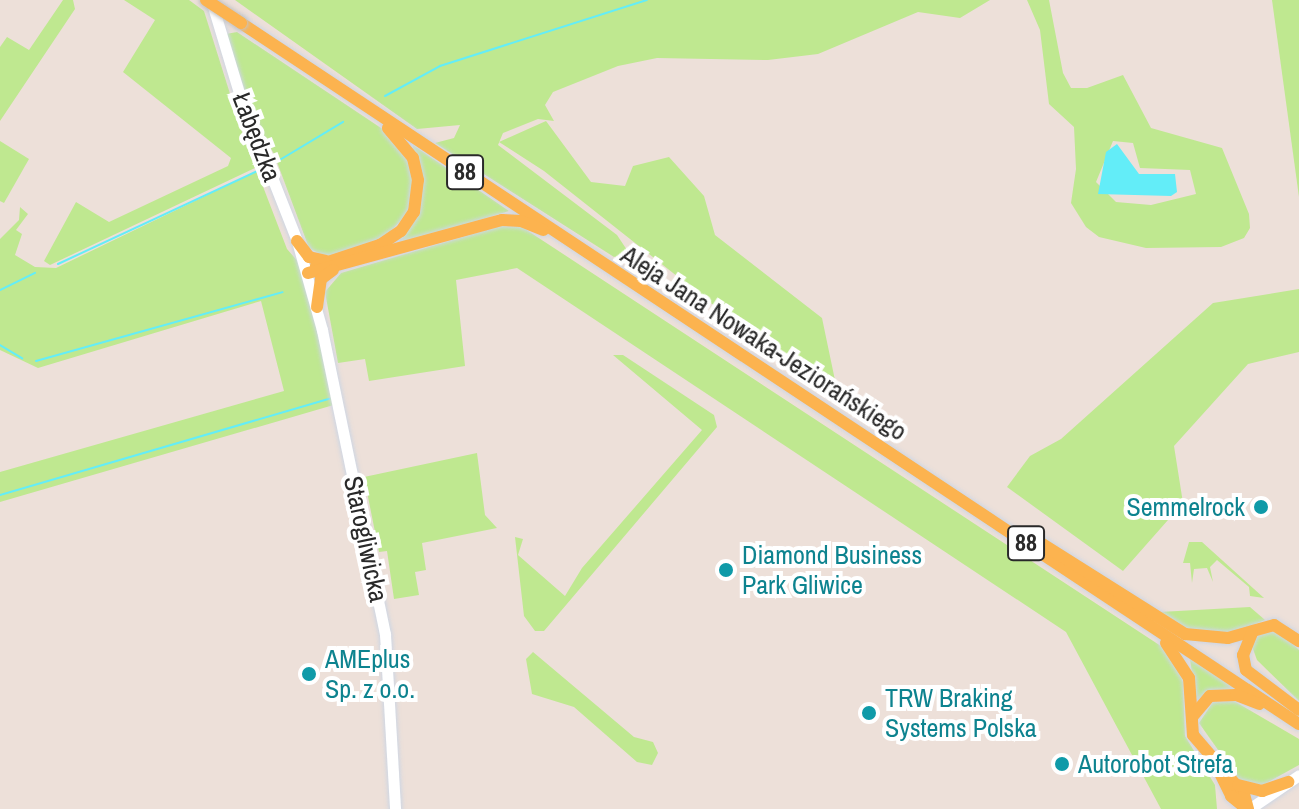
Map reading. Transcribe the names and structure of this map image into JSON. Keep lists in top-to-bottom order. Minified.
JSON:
{"streets":{"main road":["88","Aleja Jana Nowaka-Jeziorańskiego"],"street":["Łabędzka","Starogliwicka"]},"crossings":[["Łabędzka","Aleja Jana Nowaka-Jeziorańskiego"],["Łabędzka","Starogliwicka"]],"places":["Semmelrock","Diamond Business Park Gliwice","AMEplus Sp. z o.o.","TRW Braking Systems Polska","Autorobot Strefa"]}
